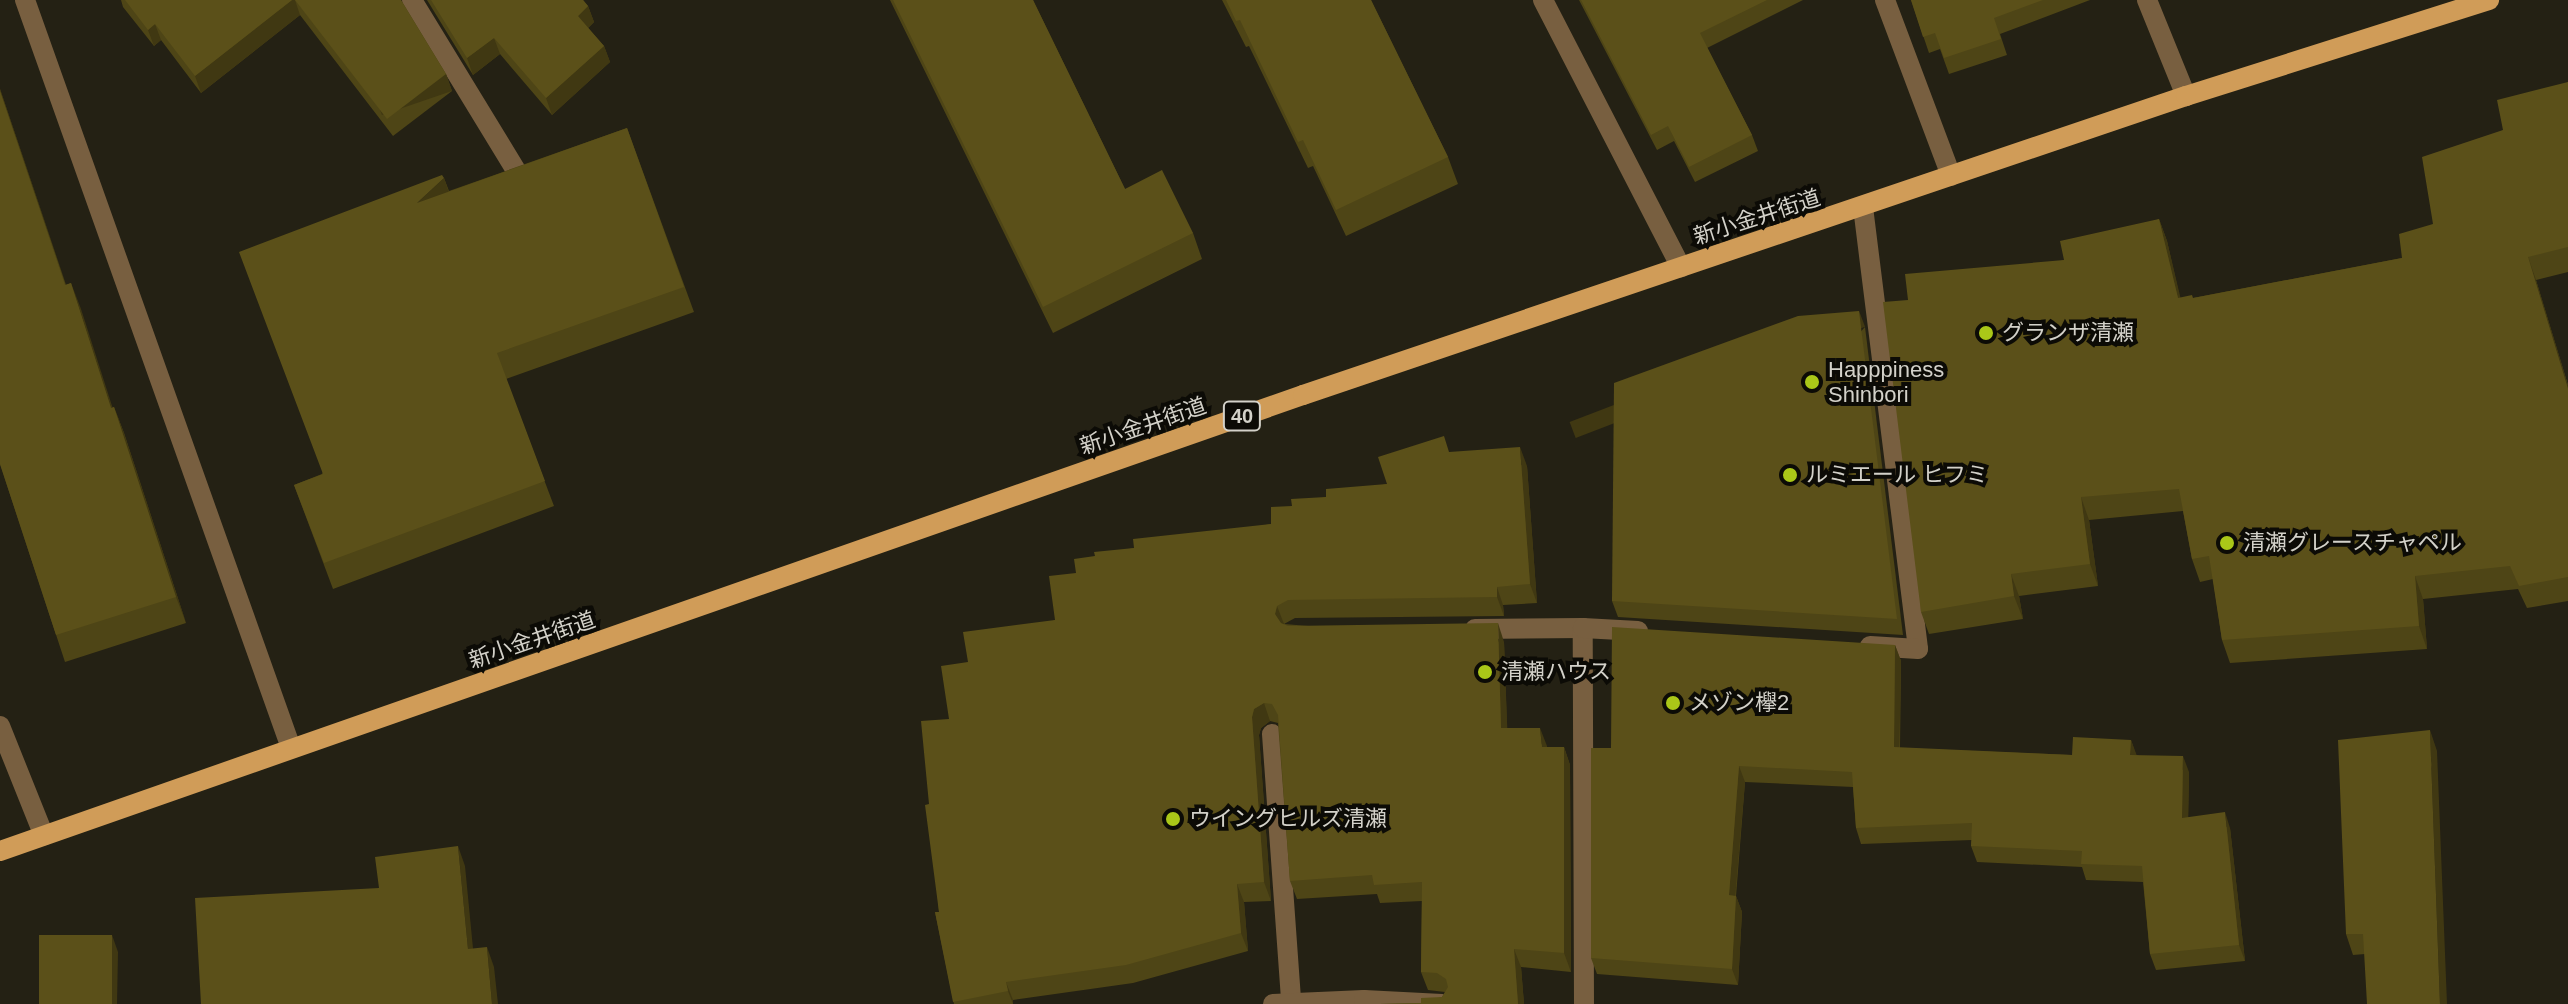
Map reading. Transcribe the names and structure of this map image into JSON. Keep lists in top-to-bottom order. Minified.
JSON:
{"streets":{"main road":["新小金井街道","40"]},"places":["グランザ清瀬","Happpiness Shinbori","ルミエール ヒフミ","清瀬グレースチャペル","清瀬ハウス","メゾン欅2","ウイングヒルズ清瀬"]}
